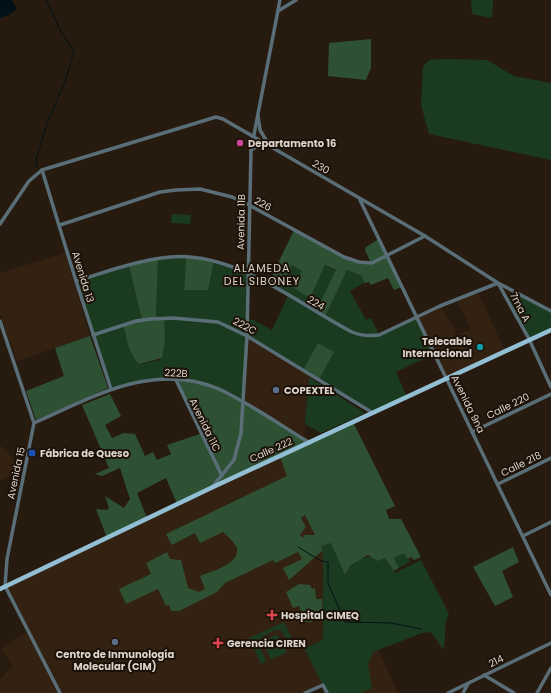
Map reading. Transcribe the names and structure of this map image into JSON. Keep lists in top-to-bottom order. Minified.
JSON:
{"streets":{"main road":["Calle 222"],"street":["230","226","Avenida 11B","Avenida 13","224","7ma A","222C","222B","Avenida 9na","Calle 220","Avenida 11C","Calle 218","Avenida 15","214"]},"crossings":[["230","226"],["230","Avenida 11B"],["230","Avenida 13"],["230","224"],["230","7ma A"],["230","Avenida 9na"],["226","Avenida 11B"],["226","Avenida 13"],["226","Avenida 9na"],["Avenida 11B","224"],["Avenida 11B","222C"],["Avenida 11B","222B"],["Avenida 11B","Avenida 11C"],["Avenida 11B","Calle 222"],["Avenida 13","224"],["Avenida 13","222C"],["Avenida 13","222B"],["224","7ma A"],["224","Avenida 9na"],["7ma A","Calle 222"],["222C","Calle 222"],["222B","Avenida 11C"],["222B","Calle 222"],["222B","Avenida 15"],["Avenida 9na","Calle 220"],["Avenida 9na","Calle 222"],["Avenida 9na","Calle 218"],["Calle 222","Avenida 15"]],"districts":["ALAMEDA DEL SIBONEY"],"places":{"other":["Departamento 16","Telecable Internacional","COPEXTEL","Centro de Inmunología Molecular (CIM)"],"transit":["Fábrica de Queso"],"health":["Hospital CIMEQ","Gerencia CIREN"]}}
